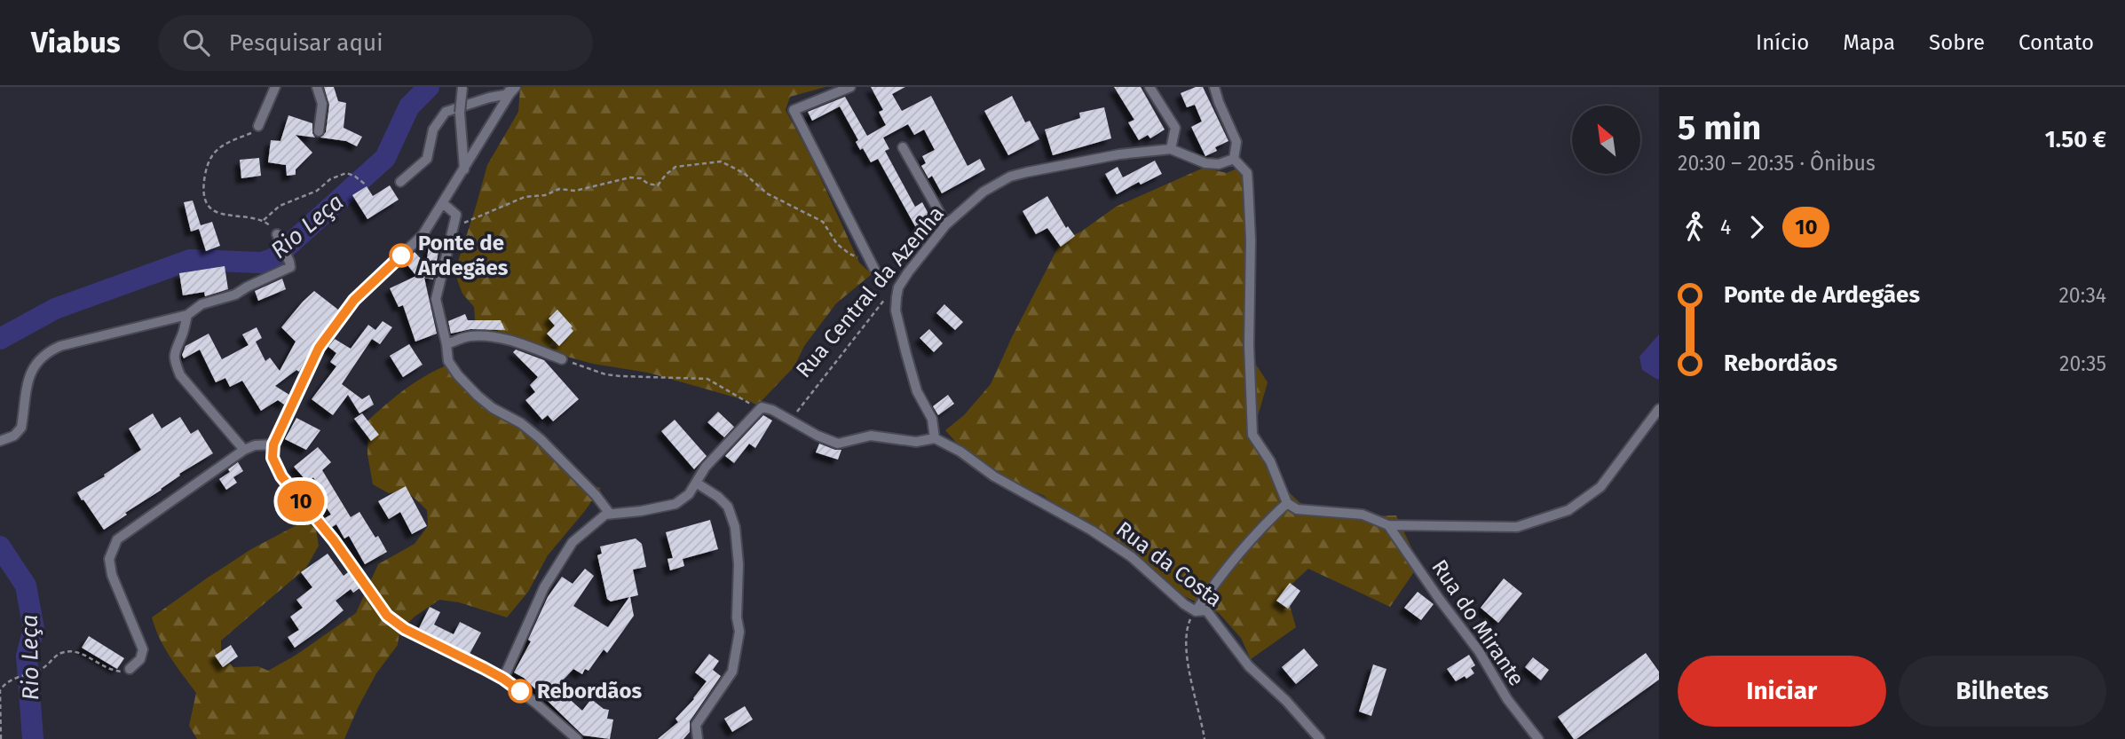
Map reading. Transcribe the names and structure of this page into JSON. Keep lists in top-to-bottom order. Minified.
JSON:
{"streets":{"street":["Rua Central da Azenha","Rua da Costa","Rua do Mirante"]},"water":["Rio Leça"],"places":["Ponte de Ardegães","Rebordãos"],"lines":["bus line 10"],"north":"top left","page":{"header":"Viabus","search":"Pesquisar aqui","nav":["Início","Mapa","Sobre","Contato"],"on_map":"10","heading":["5 min","20:30 – 20:35 · Ônibus","1.50 €"],"legs":["4","10"],"list":[{"name":"Ponte de Ardegães","value":"20:34"},{"name":"Rebordãos","value":"20:35"}],"buttons":["Iniciar","Bilhetes"]}}
